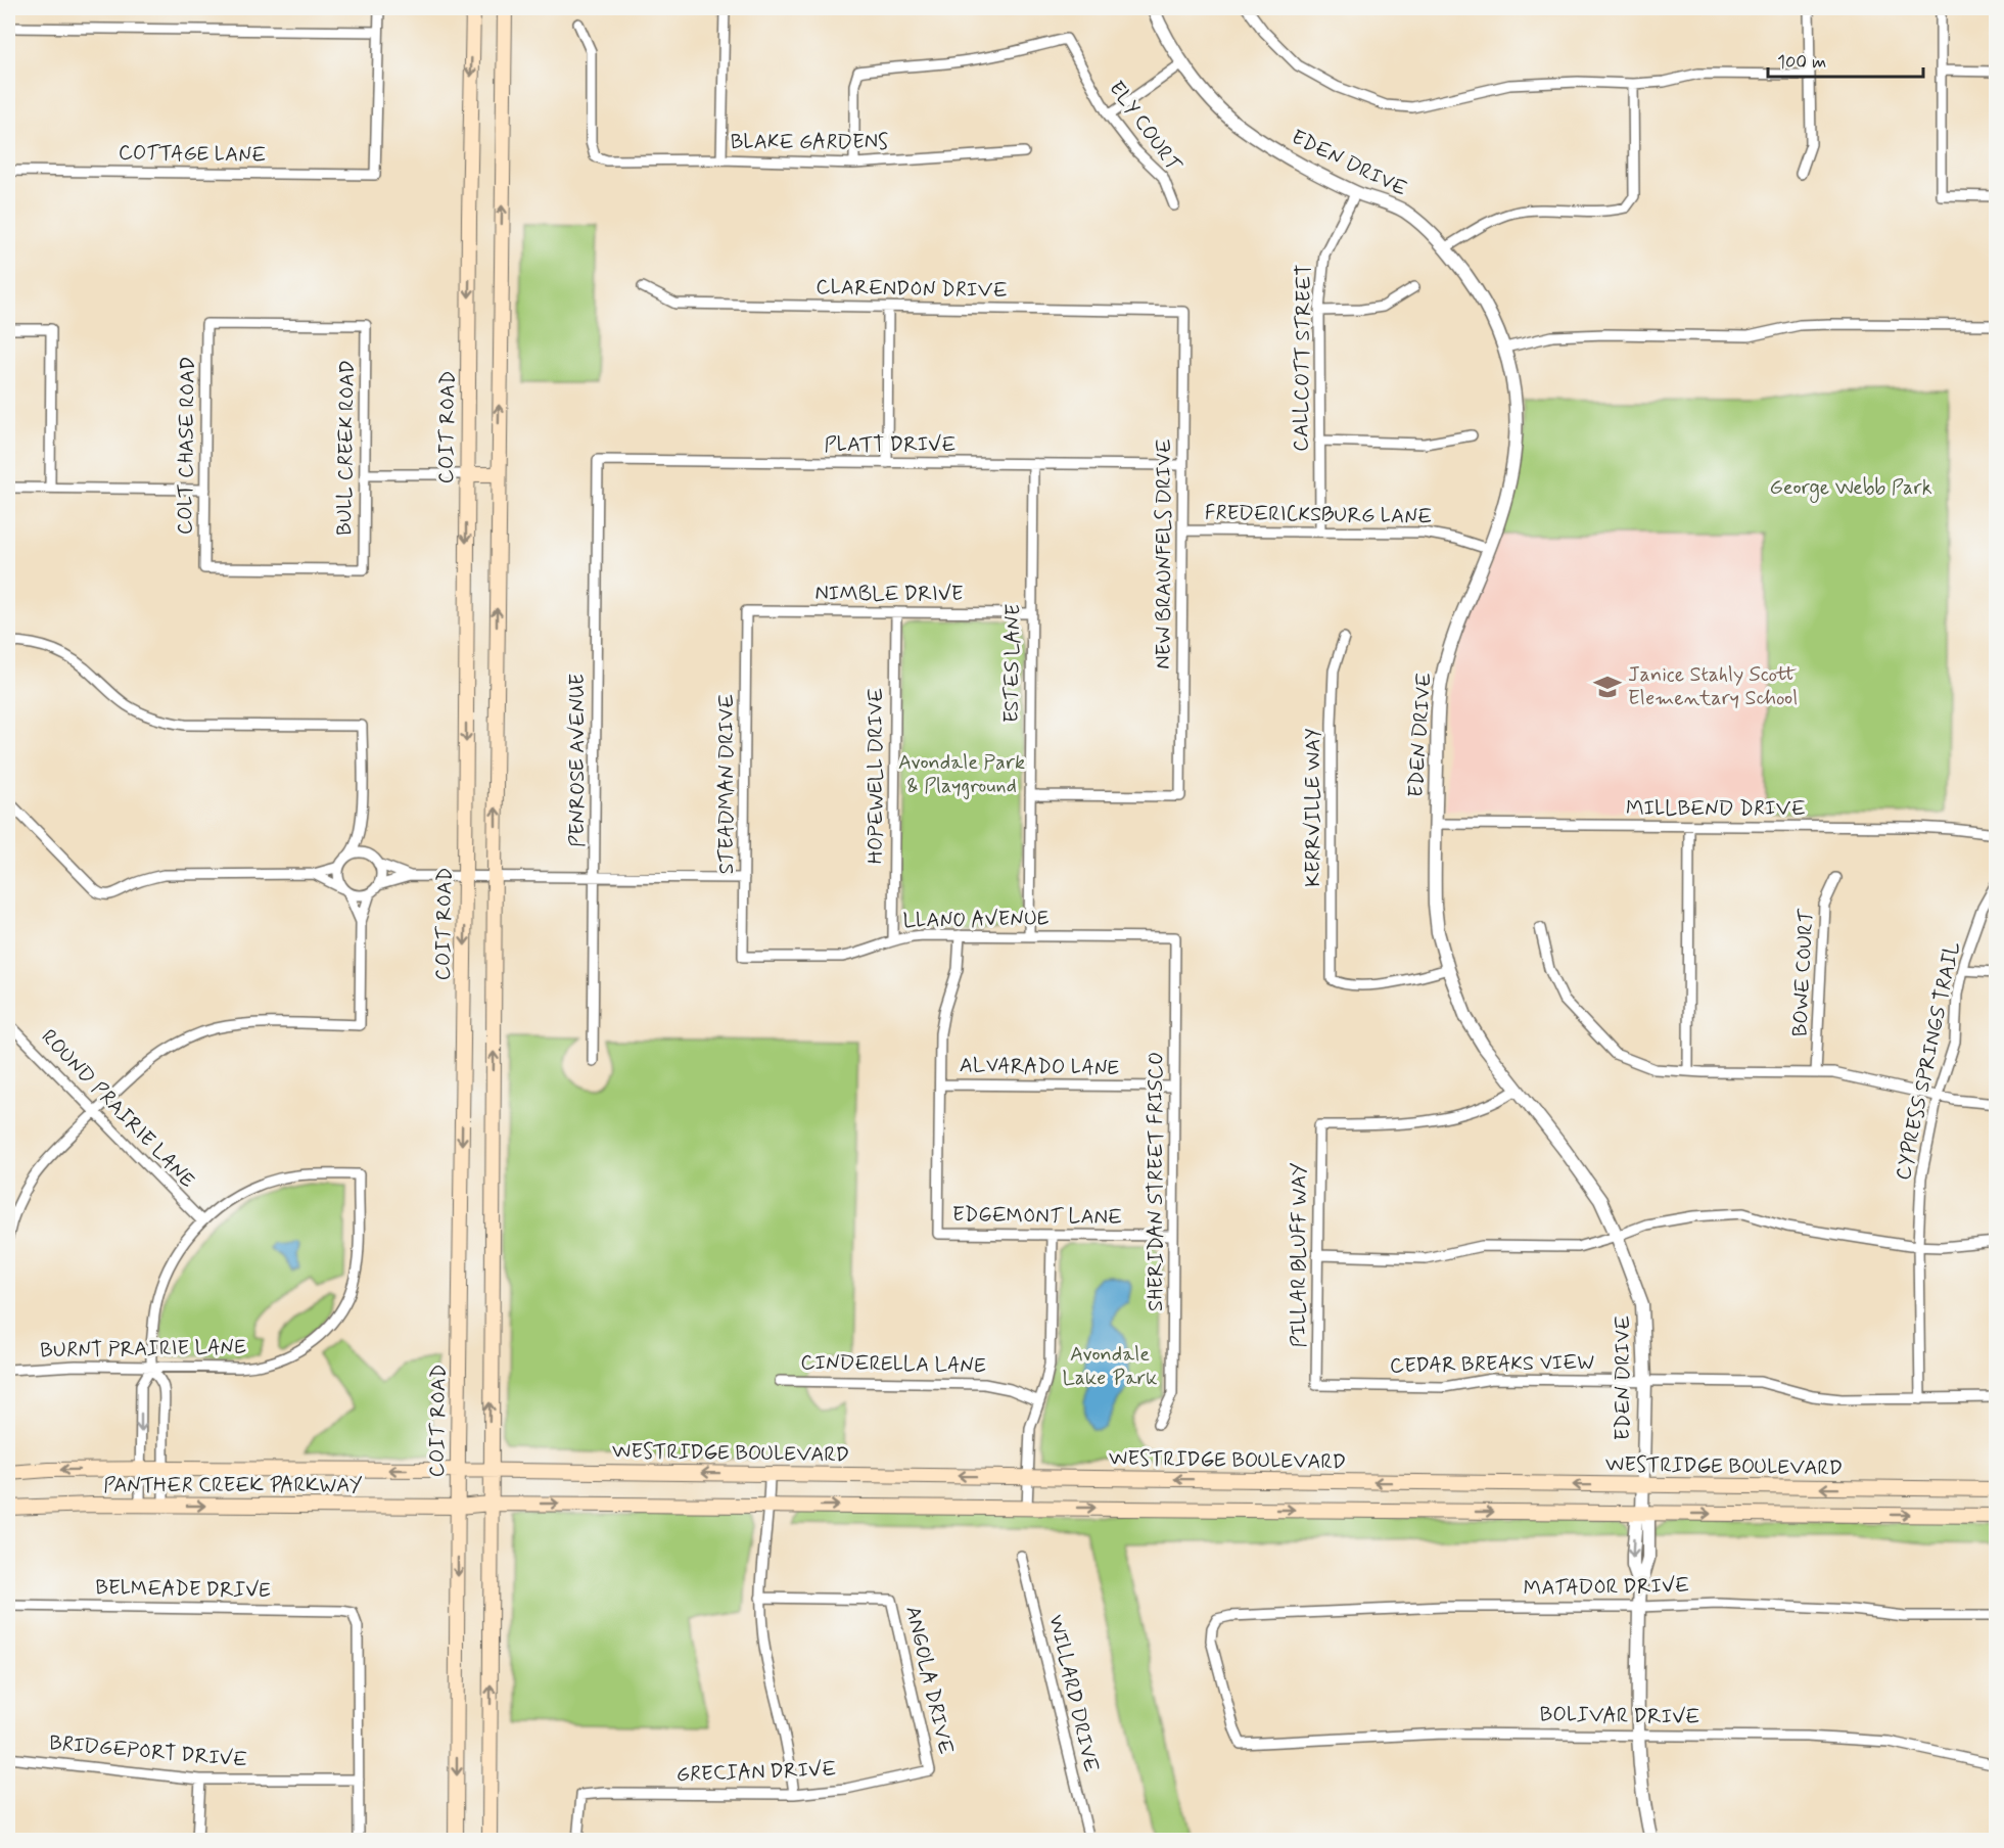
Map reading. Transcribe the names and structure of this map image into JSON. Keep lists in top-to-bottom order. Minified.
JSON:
{"streets":{"main road":["COIT ROAD","WESTRIDGE BOULEVARD","PANTHER CREEK PARKWAY"],"street":["ELY COURT","BLAKE GARDENS","COTTAGE LANE","EDEN DRIVE","CLARENDON DRIVE","CALLCOTT STREET","PLATT DRIVE","COLT CHASE ROAD","BULL CREEK ROAD","FREDERICKSBURG LANE","NEW BRAUNFELS DRIVE","NIMBLE DRIVE","ESTES LANE","PENROSE AVENUE","HOPEWELL DRIVE","STEADMAN DRIVE","KERRVILLE WAY","MILLBEND DRIVE","LLANO AVENUE","BOWE COURT","CYPRESS SPRINGS TRAIL","ALVARADO LANE","ROUND PRAIRIE LANE","SHERIDAN STREET FRISCO","EDGEMONT LANE","PILLAR BLUFF WAY","BURNT PRAIRIE LANE","CINDERELLA LANE","CEDAR BREAKS VIEW","MATADOR DRIVE","BELMEADE DRIVE","ANGOLA DRIVE","WILLARD DRIVE","BOLIVAR DRIVE","BRIDGEPORT DRIVE","GRECIAN DRIVE"]},"crossings":[["ELY COURT","BLAKE GARDENS"],["EDEN DRIVE","CALLCOTT STREET"],["EDEN DRIVE","FREDERICKSBURG LANE"],["EDEN DRIVE","KERRVILLE WAY"],["EDEN DRIVE","MILLBEND DRIVE"],["EDEN DRIVE","PILLAR BLUFF WAY"],["EDEN DRIVE","CEDAR BREAKS VIEW"],["EDEN DRIVE","WESTRIDGE BOULEVARD"],["EDEN DRIVE","MATADOR DRIVE"],["EDEN DRIVE","BOLIVAR DRIVE"],["CLARENDON DRIVE","NEW BRAUNFELS DRIVE"],["CALLCOTT STREET","FREDERICKSBURG LANE"],["COIT ROAD","WESTRIDGE BOULEVARD"],["COIT ROAD","PANTHER CREEK PARKWAY"],["PLATT DRIVE","NEW BRAUNFELS DRIVE"],["PLATT DRIVE","ESTES LANE"],["PLATT DRIVE","PENROSE AVENUE"],["COLT CHASE ROAD","BULL CREEK ROAD"],["FREDERICKSBURG LANE","NEW BRAUNFELS DRIVE"],["NEW BRAUNFELS DRIVE","ESTES LANE"],["NIMBLE DRIVE","ESTES LANE"],["NIMBLE DRIVE","HOPEWELL DRIVE"],["NIMBLE DRIVE","STEADMAN DRIVE"],["ESTES LANE","LLANO AVENUE"],["HOPEWELL DRIVE","LLANO AVENUE"],["STEADMAN DRIVE","LLANO AVENUE"],["LLANO AVENUE","SHERIDAN STREET FRISCO"],["CYPRESS SPRINGS TRAIL","CEDAR BREAKS VIEW"],["ALVARADO LANE","SHERIDAN STREET FRISCO"],["ALVARADO LANE","EDGEMONT LANE"],["ROUND PRAIRIE LANE","BURNT PRAIRIE LANE"],["SHERIDAN STREET FRISCO","EDGEMONT LANE"],["PILLAR BLUFF WAY","CEDAR BREAKS VIEW"],["WESTRIDGE BOULEVARD","PANTHER CREEK PARKWAY"],["MATADOR DRIVE","BOLIVAR DRIVE"],["BELMEADE DRIVE","BRIDGEPORT DRIVE"],["ANGOLA DRIVE","GRECIAN DRIVE"]],"parks":["George Webb Park","Avondale Park & Playground","Avondale Lake Park"],"places":{"school or university":["Janice Stahly Scott Elementary School"]},"scale_bar":"100 m"}
